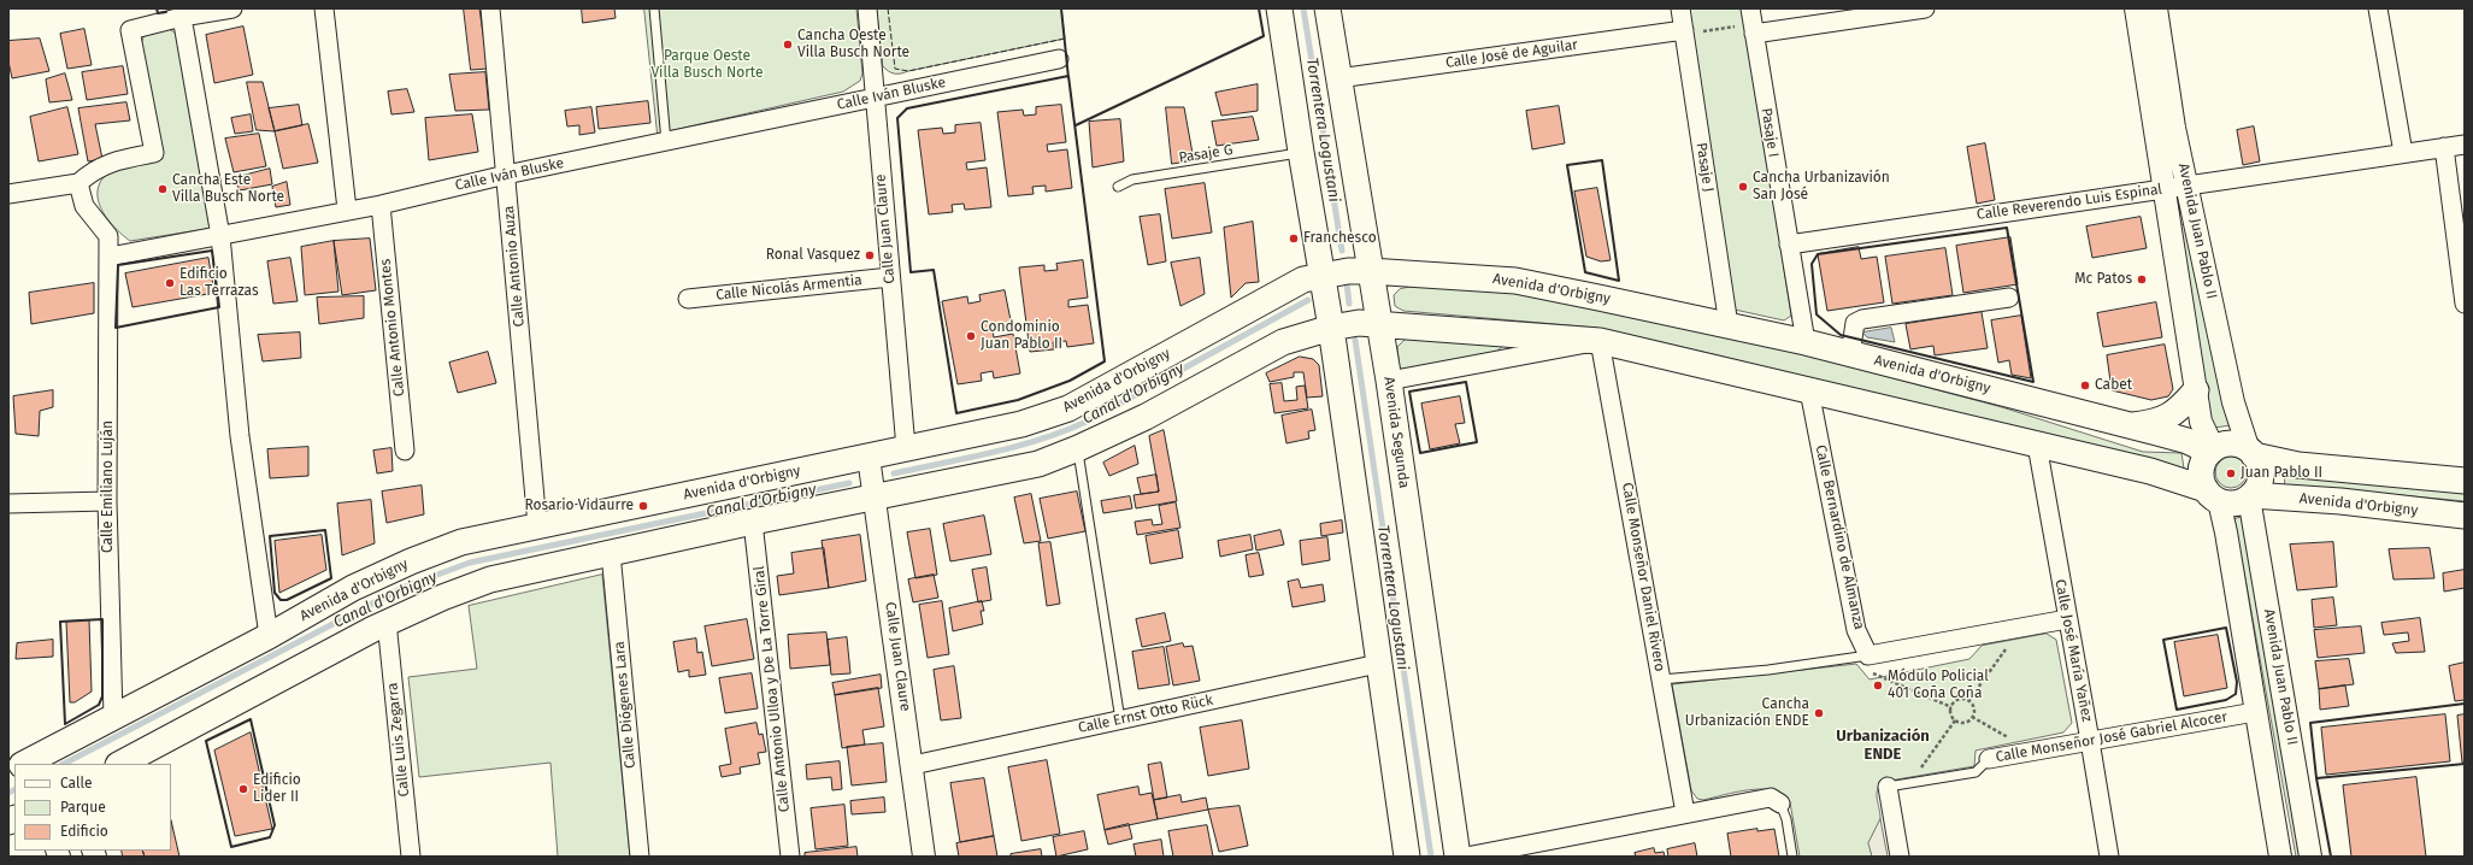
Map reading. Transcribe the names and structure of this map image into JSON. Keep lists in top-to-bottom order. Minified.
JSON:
{"streets":{"main road":["Avenida d'Orbigny","Avenida Segunda"],"street":["Calle José de Aguilar","Calle Iván Bluske","Pasaje I","Pasaje J","Calle Reverendo Luis Espinal","Calle Juan Claure","Avenida Juan Pablo II","Calle Antonio Auza","Calle Nicolás Armentia","Calle Antonio Montes","Calle Emiliano Luján","Calle Bernardino de Almanza","Calle Monseñor Daniel Rivero","Calle José María Yañez","Calle Antonio Ulloa y De La Torre Giral","Calle Diógenes Lara","Calle Ernst Otto Rück","Calle Monseñor José Gabriel Alcocer","Calle Luis Zegarra"],"lane":["Pasaje G"]},"crossings":[["Calle José de Aguilar","Pasaje J"],["Calle José de Aguilar","Avenida Segunda"],["Calle Iván Bluske","Calle Juan Claure"],["Calle Iván Bluske","Calle Antonio Auza"],["Calle Iván Bluske","Calle Antonio Montes"],["Calle Iván Bluske","Calle Emiliano Luján"],["Pasaje I","Calle Reverendo Luis Espinal"],["Pasaje I","Avenida d'Orbigny"],["Pasaje J","Avenida d'Orbigny"],["Calle Reverendo Luis Espinal","Avenida Juan Pablo II"],["Calle Juan Claure","Calle Nicolás Armentia"],["Calle Juan Claure","Avenida d'Orbigny"],["Calle Juan Claure","Calle Ernst Otto Rück"],["Avenida Juan Pablo II","Avenida d'Orbigny"],["Avenida Juan Pablo II","Calle Monseñor José Gabriel Alcocer"],["Calle Antonio Auza","Avenida d'Orbigny"],["Avenida d'Orbigny","Avenida Segunda"],["Avenida d'Orbigny","Calle Emiliano Luján"],["Calle José María Yañez","Calle Monseñor José Gabriel Alcocer"]],"districts":["Urbanización ENDE"],"water":["Torrentera Logustani","Canal d'Orbigny"],"parks":["Parque Oeste Villa Busch Norte"],"places":["Cancha Oeste Villa Busch Norte","Cancha Urbanizavión San José","Cancha Este Villa Busch Norte","Franchesco","Ronal Vasquez","Mc Patos","Edificio Las Terrazas","Condominio Juan Pablo II","Cabet","Juan Pablo II","Rosario Vidaurre","Módulo Policial 401 Coña Coña","Cancha Urbanización ENDE","Edificio Lider II"],"legend":["Calle","Parque","Edificio"]}
